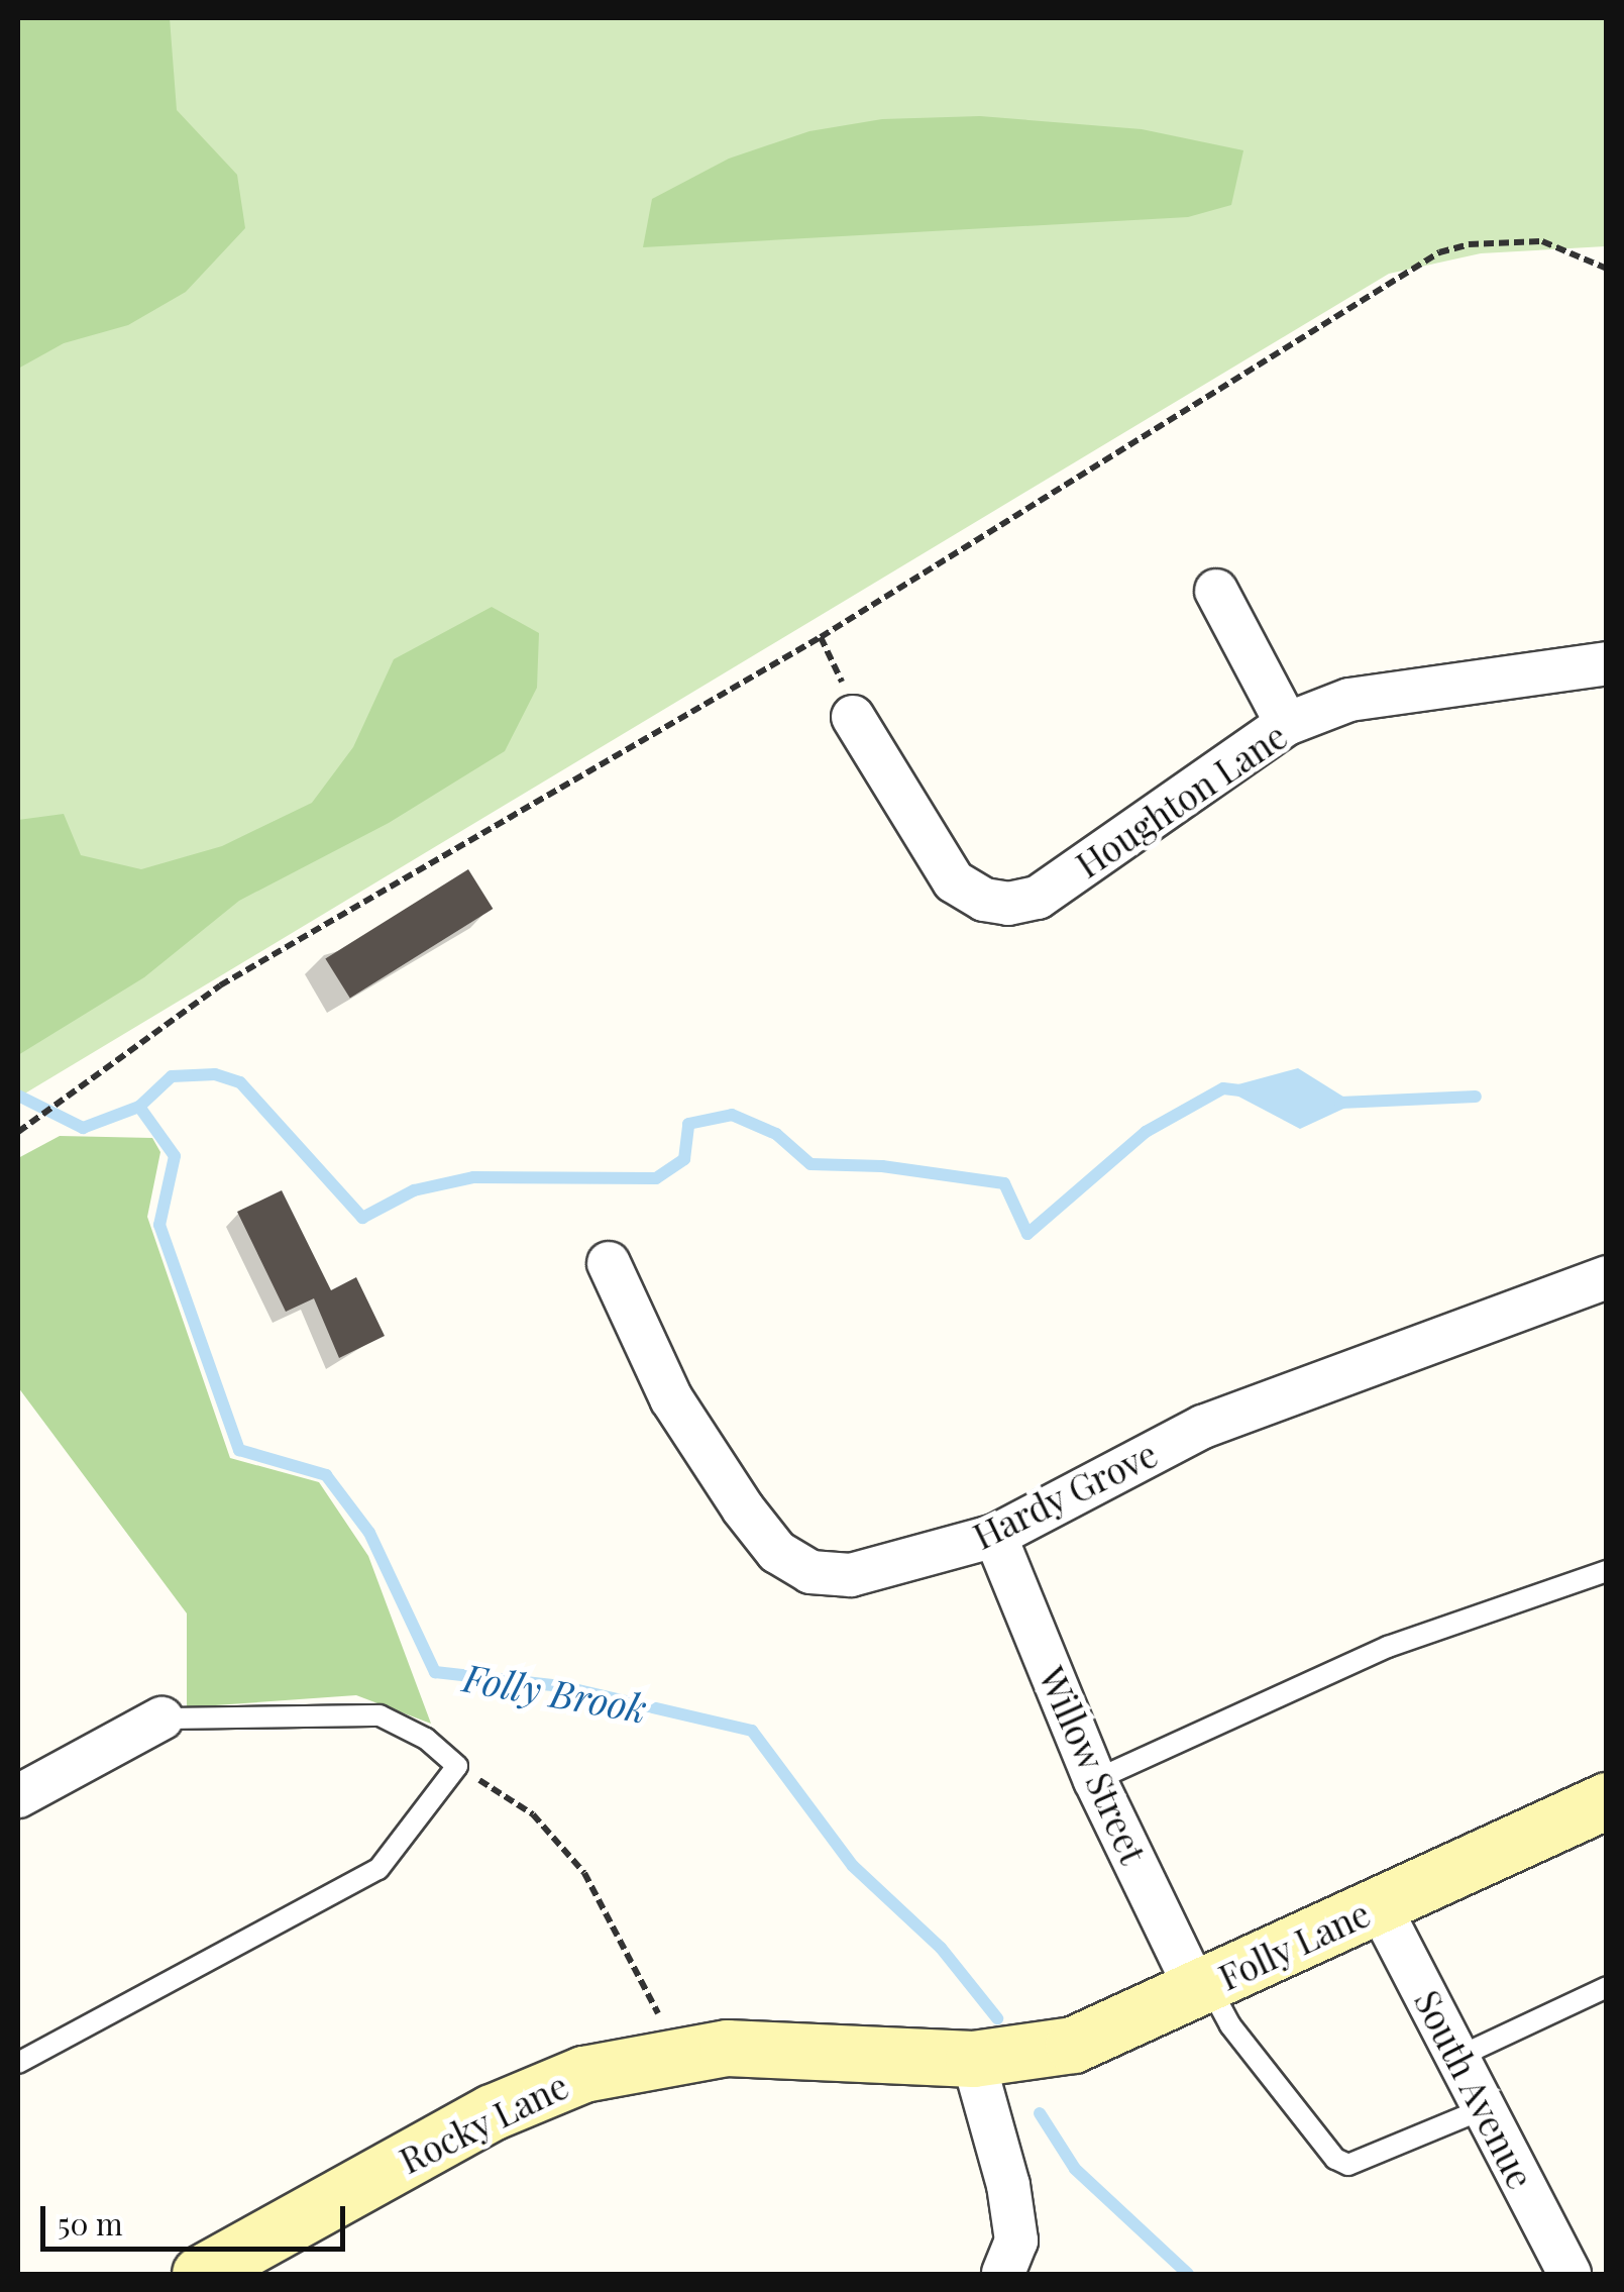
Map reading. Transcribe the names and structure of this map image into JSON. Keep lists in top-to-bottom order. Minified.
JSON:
{"streets":{"main road":["Folly Lane","Rocky Lane"],"street":["Houghton Lane","Hardy Grove","Willow Street","South Avenue"]},"crossings":[["Hardy Grove","Willow Street"],["Willow Street","Folly Lane"],["Folly Lane","South Avenue"],["Folly Lane","Rocky Lane"]],"water":["Folly Brook"],"scale_bar":"50 m"}
